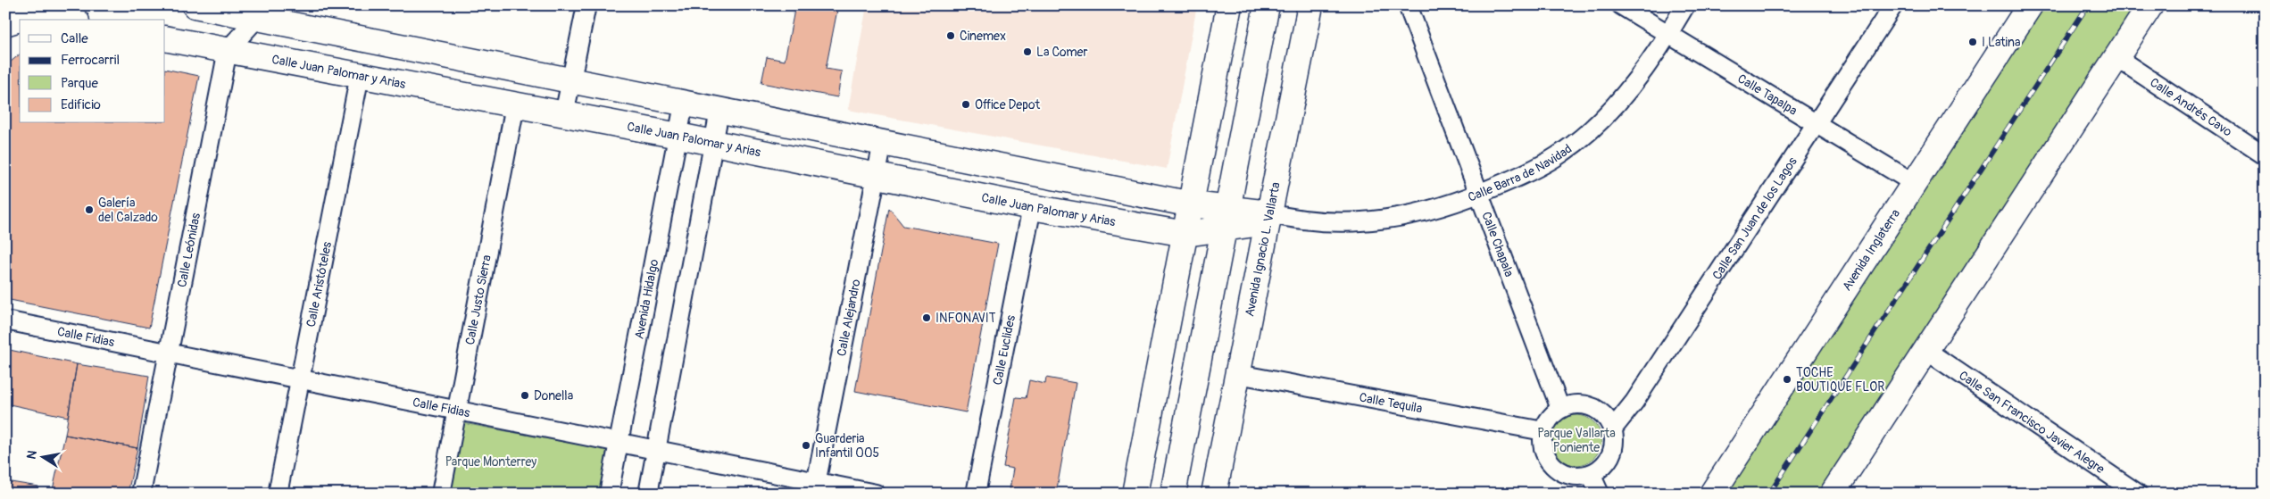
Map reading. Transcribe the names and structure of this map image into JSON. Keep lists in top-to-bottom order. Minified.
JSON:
{"streets":{"street":["Calle Juan Palomar y Arias","Calle Tapalpa","Calle Andrés Cavo","Calle Barra de Navidad","Calle San Juan de los Lagos","Calle Chapala","Avenida Ignacio L. Vallarta","Avenida Inglaterra","Calle Leónidas","Calle Aristóteles","Calle Justo Sierra","Avenida Hidalgo","Calle Alejandro","Calle Fidias","Calle Euclides","Calle Tequila","Calle San Francisco Javier Alegre"]},"crossings":[["Calle Juan Palomar y Arias","Calle Leónidas"],["Calle Juan Palomar y Arias","Calle Aristóteles"],["Calle Juan Palomar y Arias","Calle Justo Sierra"],["Calle Juan Palomar y Arias","Avenida Hidalgo"],["Calle Juan Palomar y Arias","Calle Alejandro"],["Calle Juan Palomar y Arias","Calle Euclides"],["Calle Tapalpa","Calle Barra de Navidad"],["Calle Tapalpa","Calle San Juan de los Lagos"],["Calle Tapalpa","Avenida Inglaterra"],["Calle Barra de Navidad","Calle Chapala"],["Calle Barra de Navidad","Avenida Ignacio L. Vallarta"],["Calle San Juan de los Lagos","Calle Chapala"],["Calle San Juan de los Lagos","Calle Tequila"],["Calle Chapala","Calle Tequila"],["Avenida Ignacio L. Vallarta","Calle Tequila"],["Calle Leónidas","Calle Fidias"],["Calle Aristóteles","Calle Fidias"],["Calle Justo Sierra","Calle Fidias"],["Avenida Hidalgo","Calle Fidias"],["Calle Alejandro","Calle Fidias"]],"parks":["Parque Vallarta Poniente","Parque Monterrey"],"places":["Cinemex","I Latina","La Comer","Office Depot","Galería del Calzado","INFONAVIT","TOCHE BOUTIQUE FLOR","Donella","Guarderia Infantil 005"],"legend":["Calle","Ferrocarril","Parque","Edificio"],"north":"left"}
